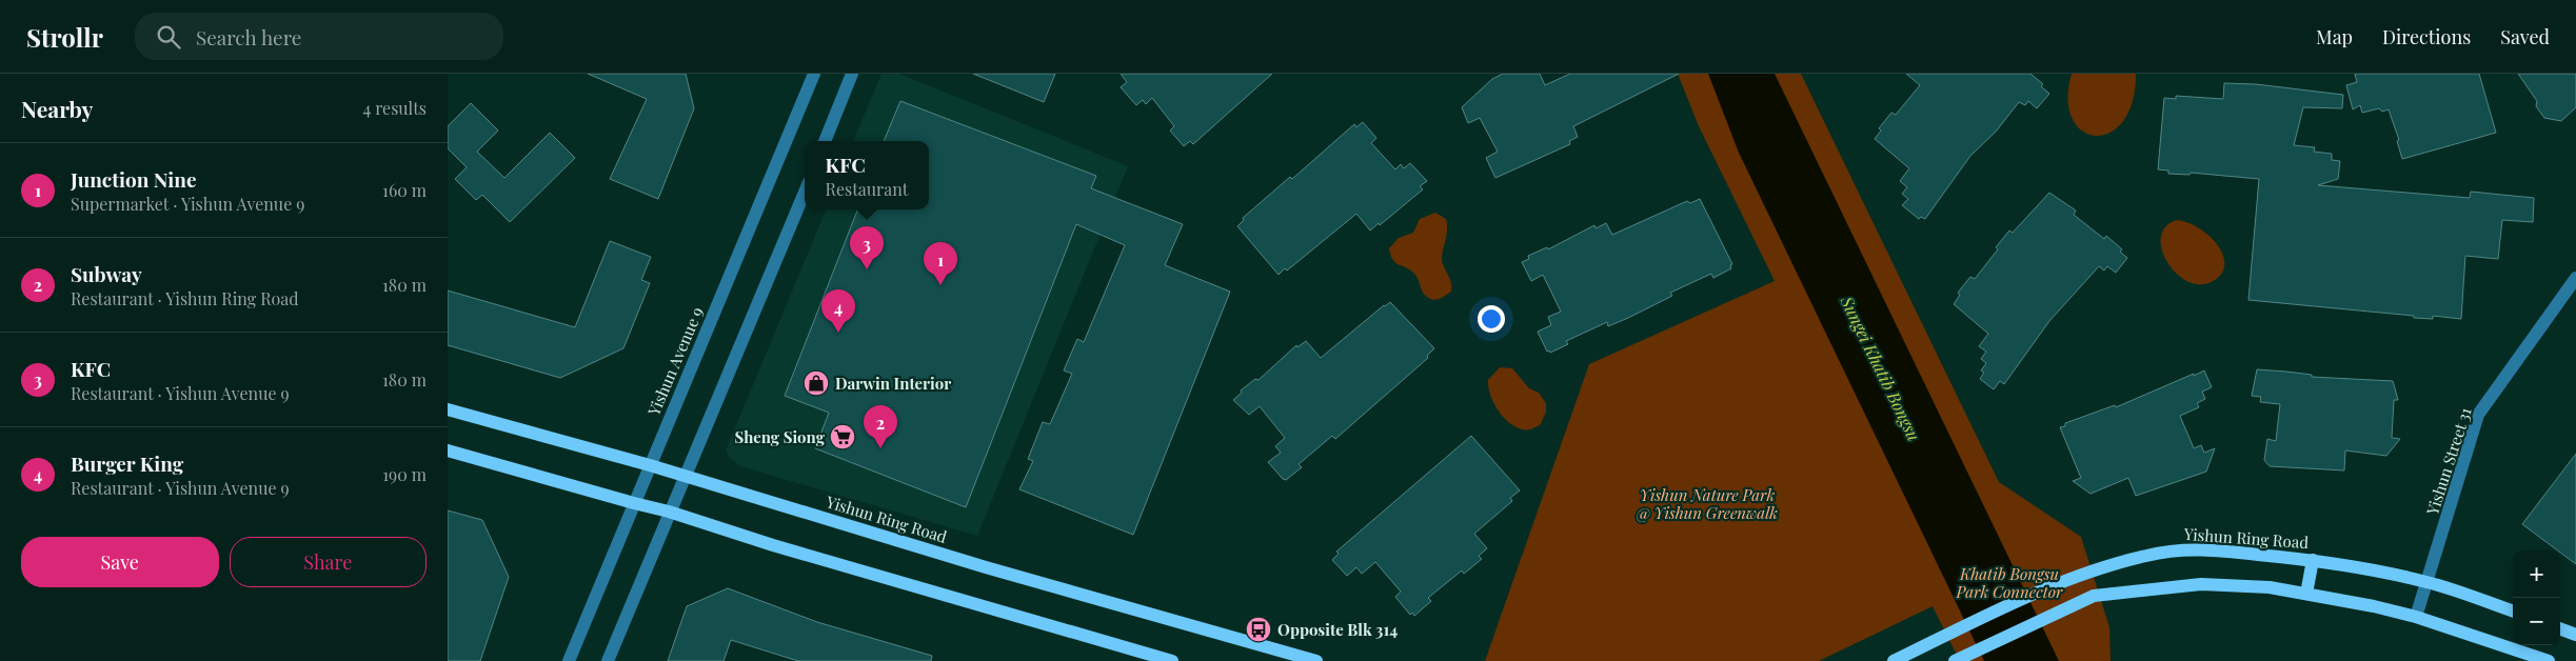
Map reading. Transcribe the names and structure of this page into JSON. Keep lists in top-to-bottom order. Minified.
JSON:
{"streets":{"main road":["Yishun Ring Road"],"street":["Yishun Avenue 9","Yishun Street 31"]},"crossings":[["Yishun Avenue 9","Yishun Ring Road"],["Yishun Street 31","Yishun Ring Road"]],"water":["Sungei Khatib Bongsu"],"parks":["Yishun Nature Park @ Yishun Greenwalk","Khatib Bongsu Park Connector"],"places":{"shop":["Darwin Interior"],"supermarket":["Sheng Siong"],"bus stop":["Opposite Blk 314"]},"page":{"header":"Strollr","search":"Search here","nav":["Map","Directions","Saved"],"heading":["Nearby","4 results"],"popup":["KFC","Restaurant"],"list":[{"mark":"1","name":"Junction Nine","note":"Supermarket · Yishun Avenue 9","value":"160 m"},{"mark":"2","name":"Subway","note":"Restaurant · Yishun Ring Road","value":"180 m"},{"mark":"3","name":"KFC","note":"Restaurant · Yishun Avenue 9","value":"180 m"},{"mark":"4","name":"Burger King","note":"Restaurant · Yishun Avenue 9","value":"190 m"}],"pins":["3","1","4","2"],"buttons":["Save","Share"],"map_buttons":["+","−"]}}
